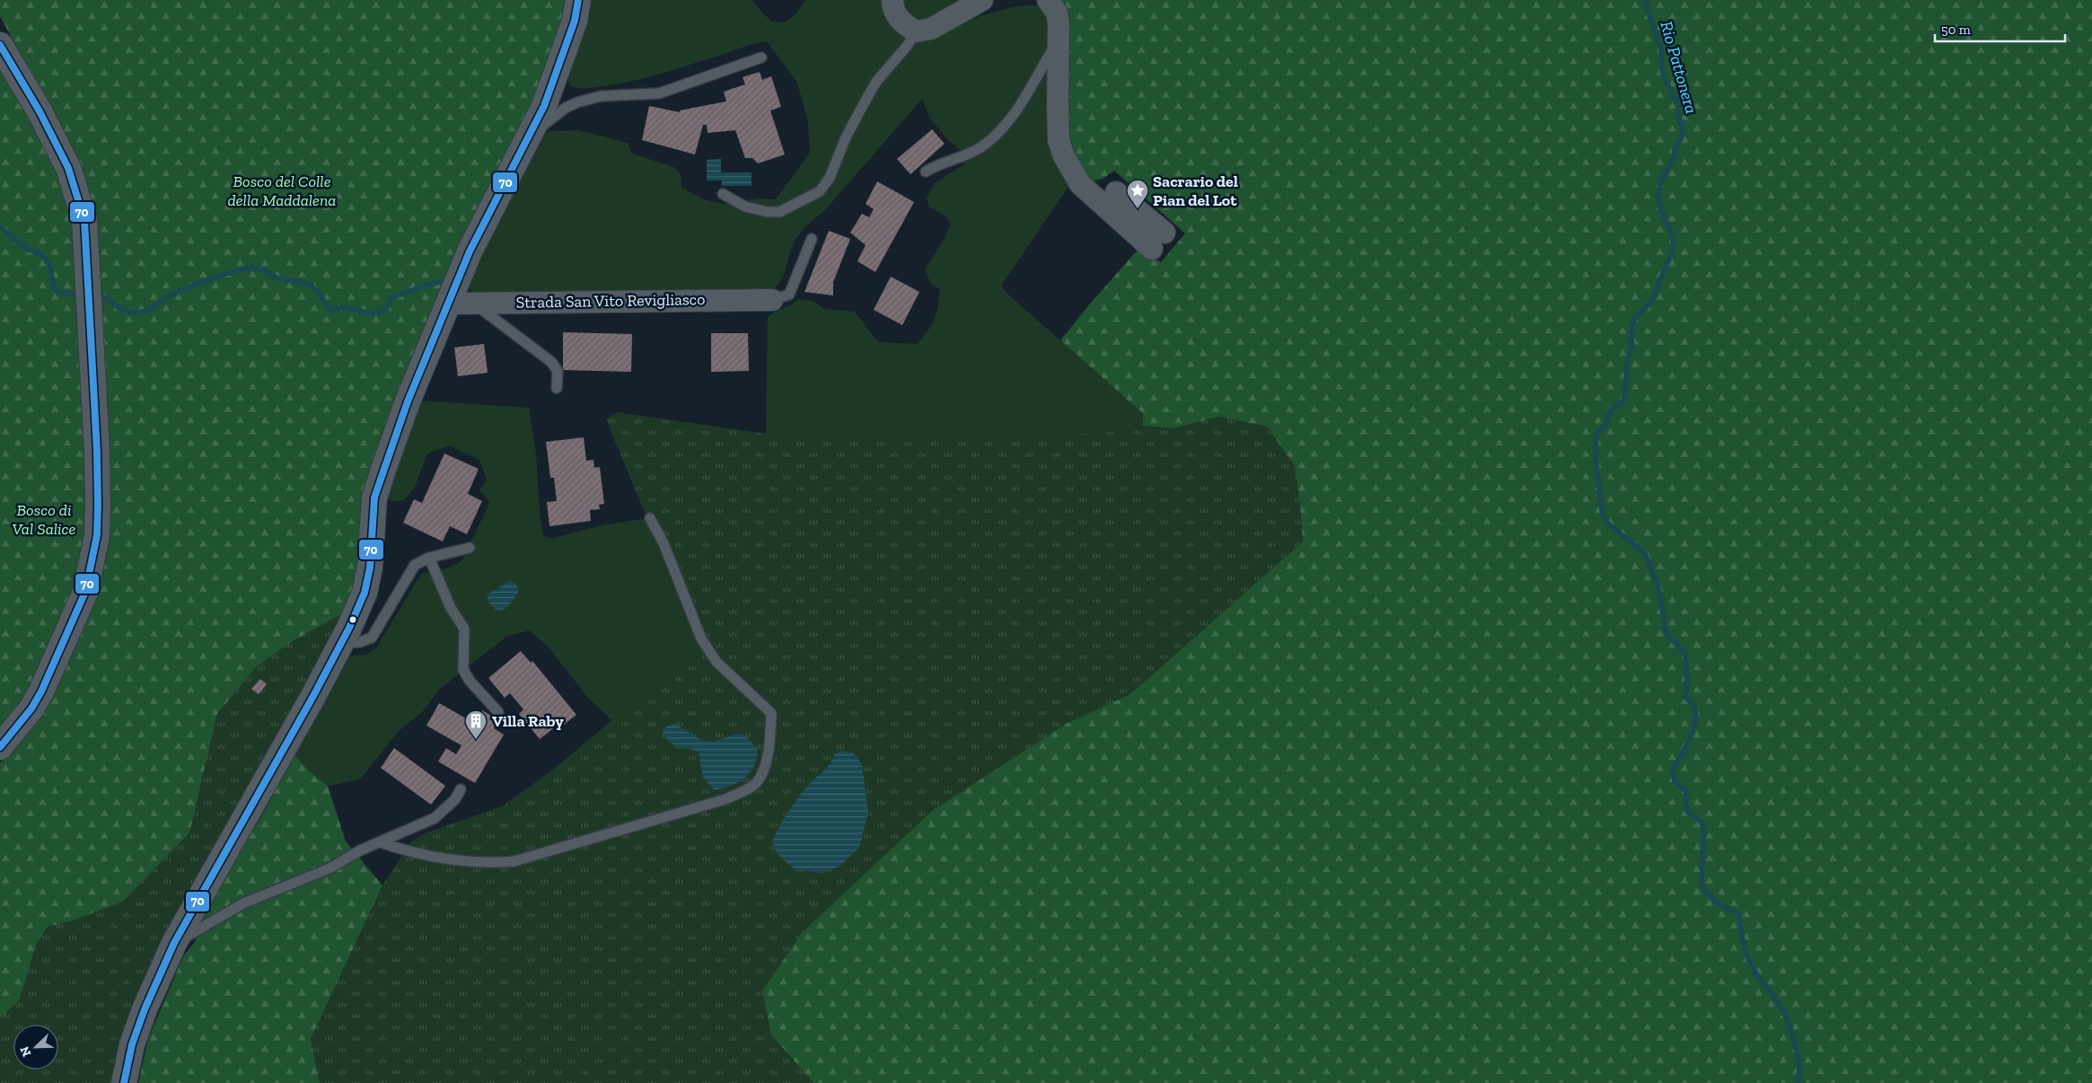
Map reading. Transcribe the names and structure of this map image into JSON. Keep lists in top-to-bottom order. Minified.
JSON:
{"streets":{"street":["Strada San Vito Revigliasco"]},"water":["Rio Pattonera"],"parks":["Bosco del Colle della Maddalena","Bosco di Val Salice"],"places":{"place":["Sacrario del Pian del Lot"],"building":["Villa Raby"]},"lines":["transit line 70"],"scale_bar":"50 m","north":"bottom left"}
